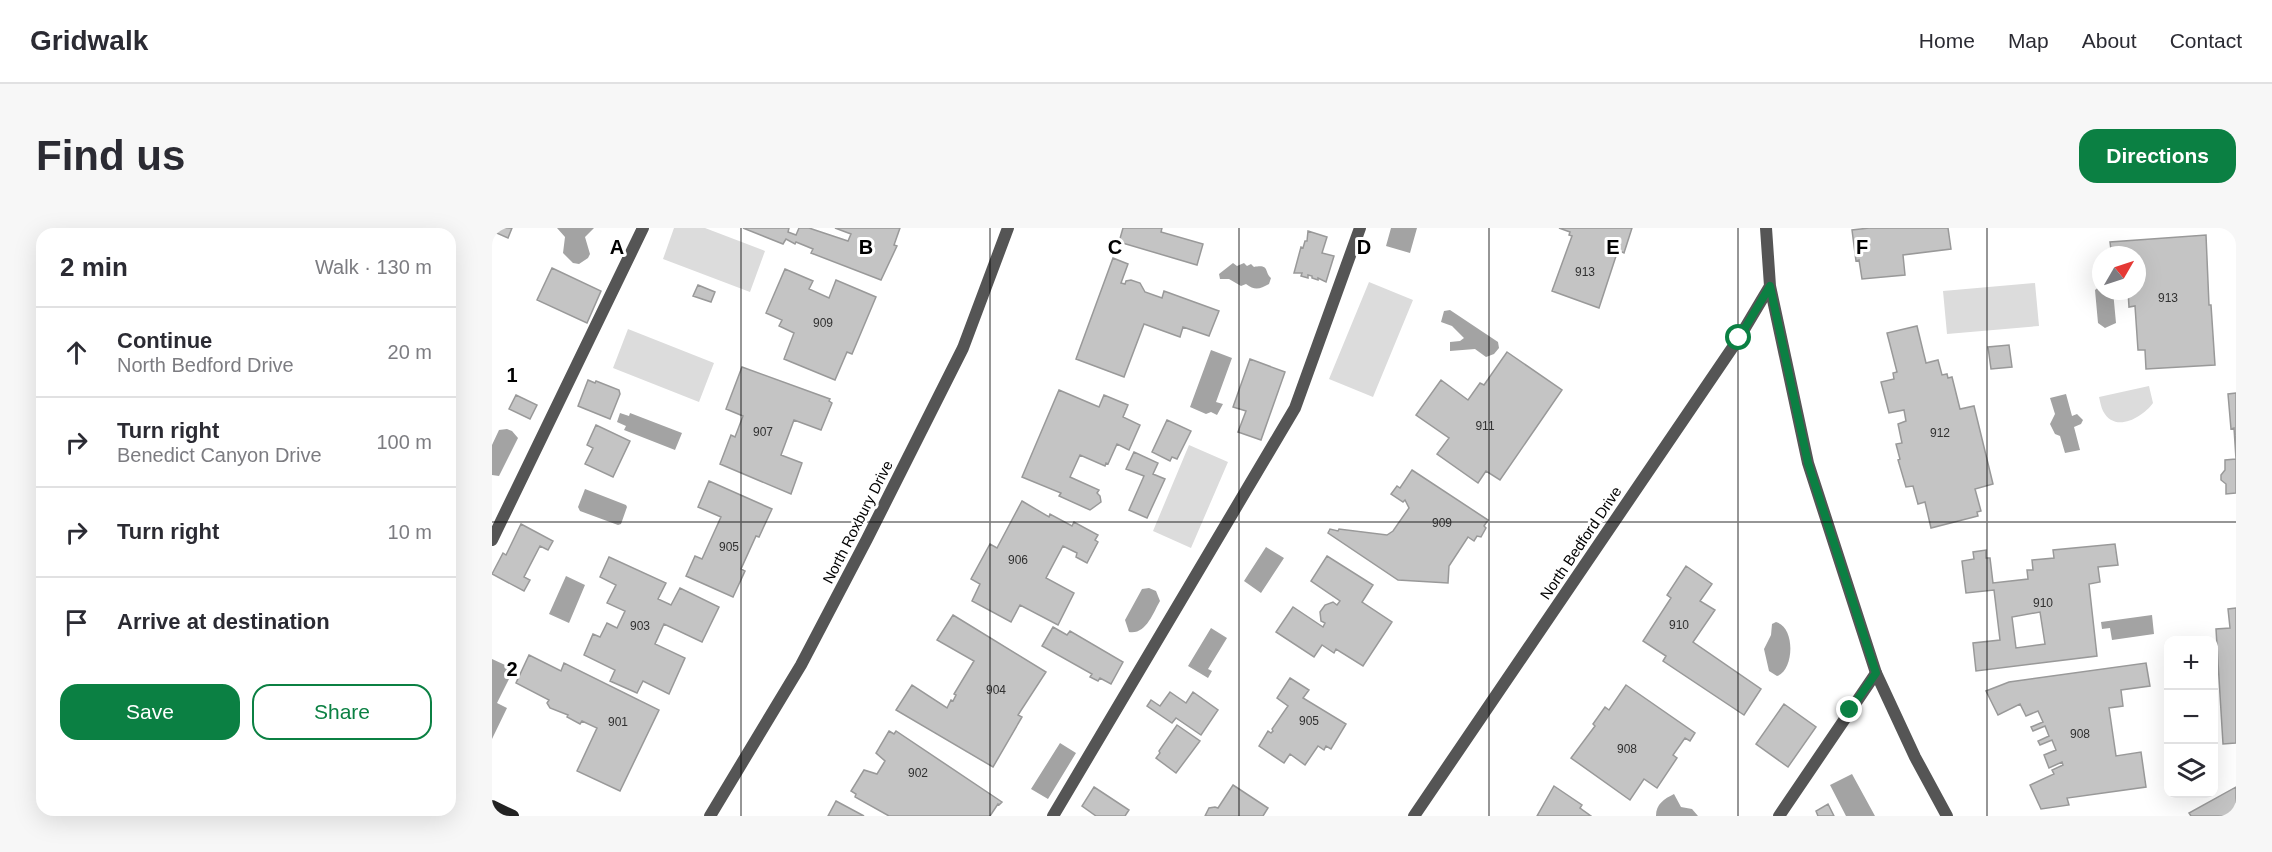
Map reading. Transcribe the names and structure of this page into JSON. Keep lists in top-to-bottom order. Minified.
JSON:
{"streets":{"street":["North Roxbury Drive","North Bedford Drive"]},"house_numbers":["913","913","909","911","907","912","909","905","906","910","910","903","904","905","901","908","908","902"],"north":"top right","page":{"header":"Gridwalk","nav":["Home","Map","About","Contact"],"buttons":["Directions",["Save","Share"]],"title":"Find us","heading":["2 min","Walk · 130 m"],"list":[["Continue","North Bedford Drive","20 m"],["Turn right","Benedict Canyon Drive","100 m"],["Turn right","10 m"],"Arrive at destination"],"map_buttons":["+","−"]},"grid":{"columns":["A","B","C","D","E","F"],"rows":["1","2"]}}
